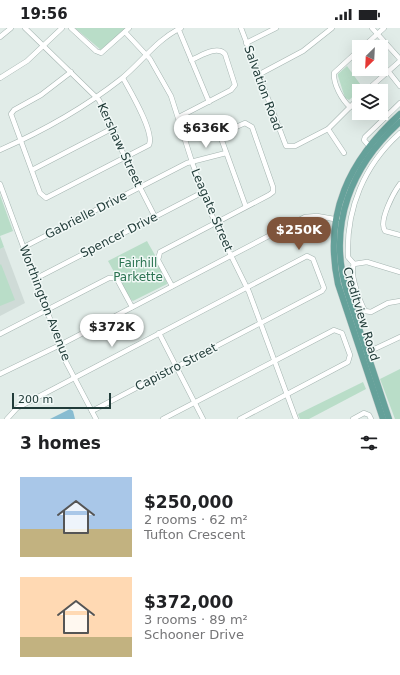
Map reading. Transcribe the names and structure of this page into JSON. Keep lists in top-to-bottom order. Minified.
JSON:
{"streets":{"main road":["Creditview Road"],"street":["Salvation Road","Kershaw Street","Leagate Street","Gabrielle Drive","Spencer Drive","Worthington Avenue","Capistro Street"]},"crossings":[["Kershaw Street","Gabrielle Drive"],["Kershaw Street","Spencer Drive"],["Leagate Street","Gabrielle Drive"],["Leagate Street","Spencer Drive"],["Leagate Street","Capistro Street"],["Gabrielle Drive","Worthington Avenue"],["Spencer Drive","Worthington Avenue"],["Worthington Avenue","Capistro Street"]],"parks":["Fairhill Parkette"],"scale_bar":"200 m","north":"bottom left","page":{"status":"19:56","price":["$636K","$250K","$372K"],"scale":"200 m","heading":"3 homes","list":[{"name":"$250,000","note":"2 rooms · 62 m² · Tufton Crescent"},{"name":"$372,000","note":"3 rooms · 89 m² · Schooner Drive"}]}}
